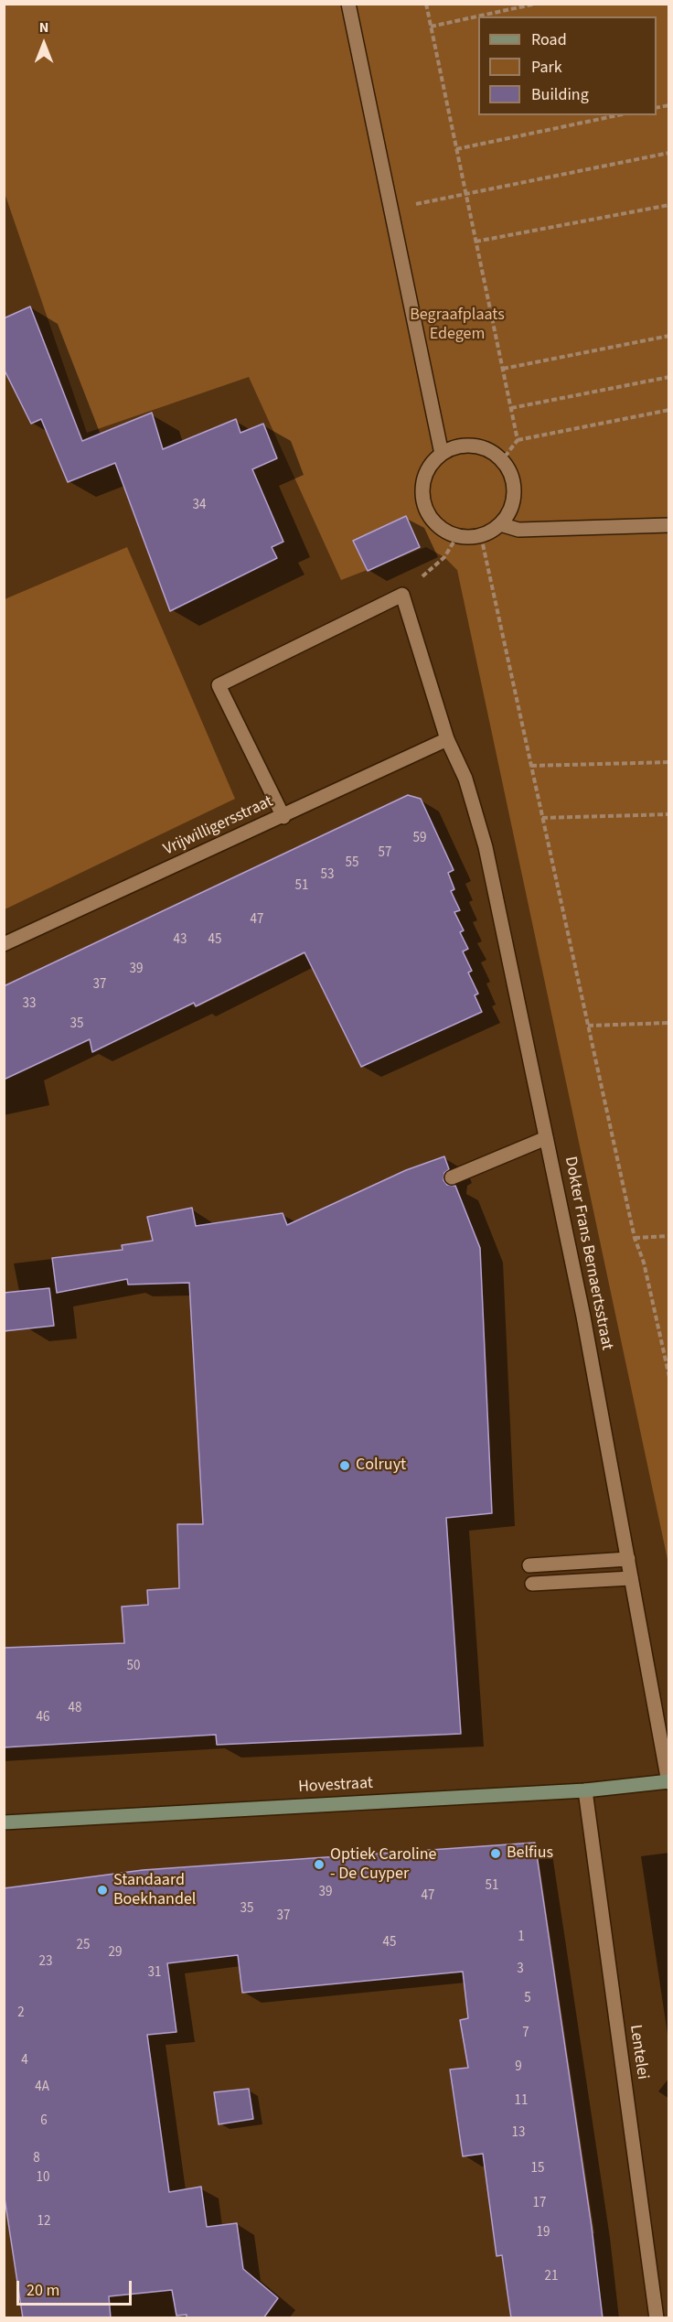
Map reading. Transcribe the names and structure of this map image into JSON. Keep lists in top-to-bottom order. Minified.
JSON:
{"streets":{"street":["Vrijwilligersstraat","Dokter Frans Bernaertsstraat","Hovestraat","Lentelei"]},"crossings":[["Vrijwilligersstraat","Dokter Frans Bernaertsstraat"],["Dokter Frans Bernaertsstraat","Hovestraat"],["Hovestraat","Lentelei"]],"parks":["Begraafplaats Edegem"],"places":["Colruyt","Belfius","Optiek Caroline - De Cuyper","Standaard Boekhandel"],"house_numbers":["34","59","57","55","53","51","47","43","45","39","37","33","35","50","48","46","51","39","47","35","37","1","45","25","29","23","3","31","5","2","7","4","9","4A","11","6","13","8","15","10","17","12","19","21"],"legend":["Road","Park","Building"],"scale_bar":"20 m","north":"top"}
